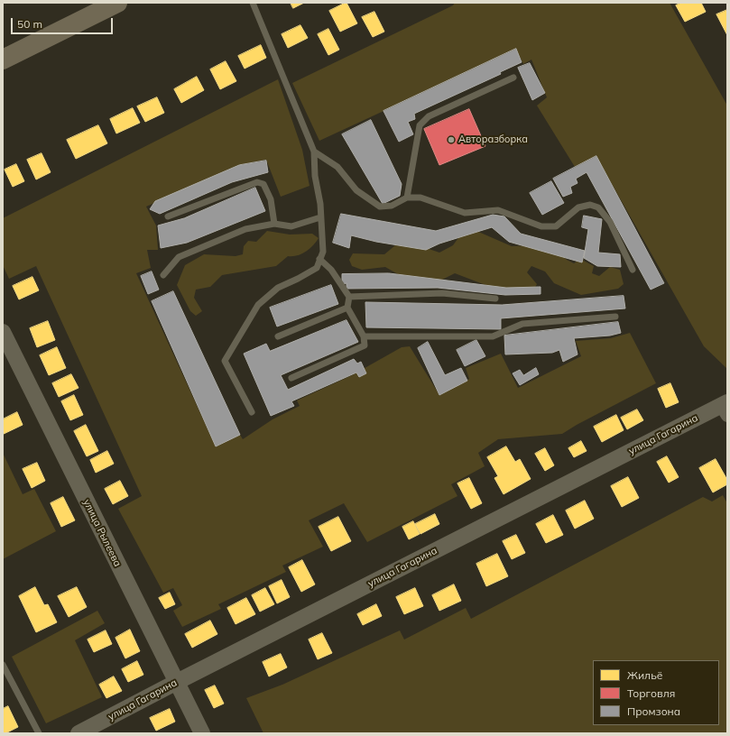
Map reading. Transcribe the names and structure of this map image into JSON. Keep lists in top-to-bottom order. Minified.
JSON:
{"streets":{"street":["улица Гагарина","улица Рылеева"]},"crossings":[["улица Гагарина","улица Рылеева"]],"places":["Авторазборка"],"legend":["Жильё","Торговля","Промзона"],"scale_bar":"50 m"}
